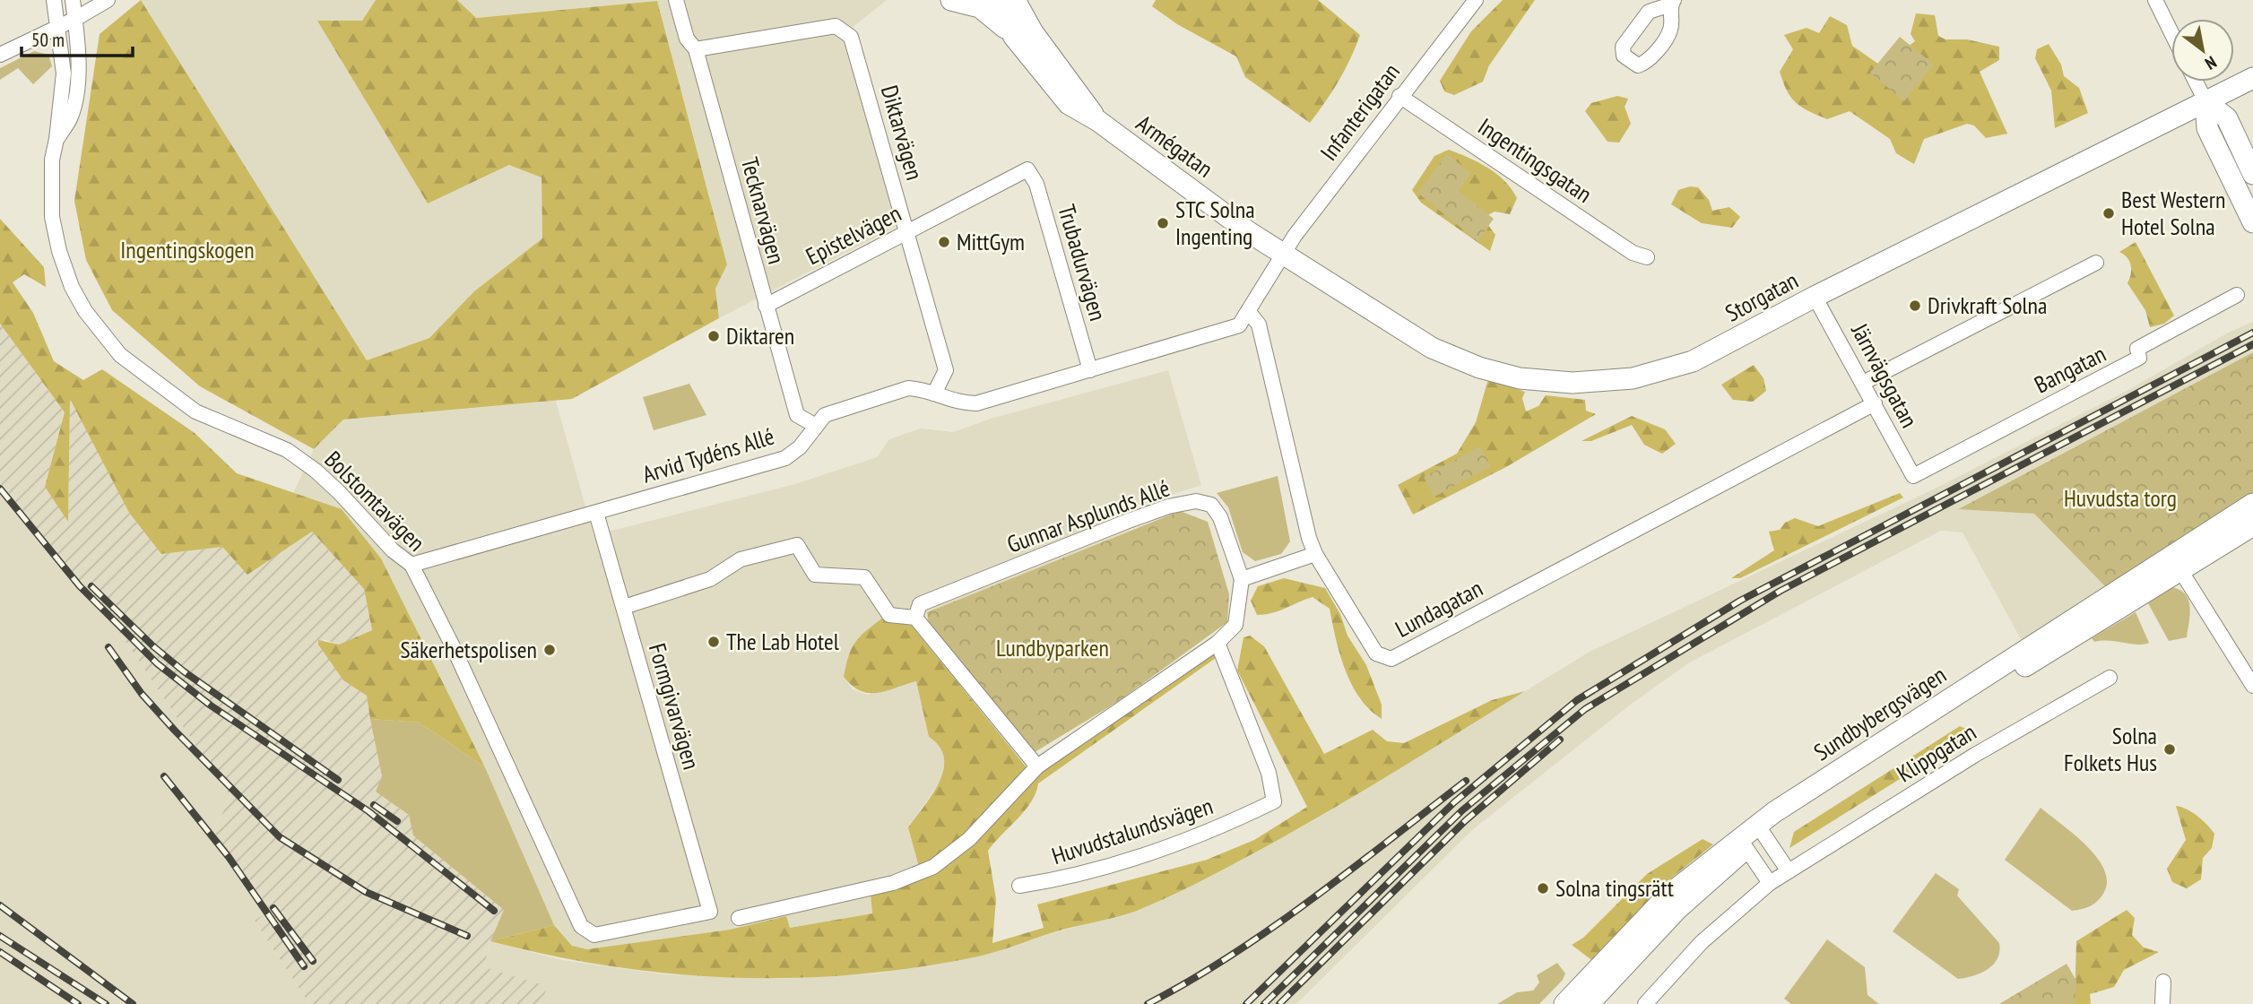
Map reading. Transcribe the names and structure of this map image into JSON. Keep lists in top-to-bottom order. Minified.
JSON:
{"streets":{"street":["Infanterigatan","Diktarvägen","Armégatan","Ingentingsgatan","Tecknarvägen","Epistelvägen","Trubadurvägen","Storgatan","Bangatan","Järnvägsgatan","Arvid Tydéns Allé","Bolstomtavägen","Gunnar Asplunds Allé","Lundagatan","Formgivarvägen","Sundbybergsvägen","Klippgatan","Huvudstalundsvägen"]},"crossings":[["Infanterigatan","Armégatan"],["Infanterigatan","Ingentingsgatan"],["Infanterigatan","Storgatan"],["Diktarvägen","Tecknarvägen"],["Diktarvägen","Epistelvägen"],["Diktarvägen","Arvid Tydéns Allé"],["Armégatan","Storgatan"],["Tecknarvägen","Epistelvägen"],["Tecknarvägen","Arvid Tydéns Allé"],["Epistelvägen","Trubadurvägen"],["Trubadurvägen","Arvid Tydéns Allé"],["Storgatan","Järnvägsgatan"],["Bangatan","Järnvägsgatan"],["Järnvägsgatan","Lundagatan"],["Arvid Tydéns Allé","Bolstomtavägen"],["Arvid Tydéns Allé","Lundagatan"],["Arvid Tydéns Allé","Formgivarvägen"],["Bolstomtavägen","Formgivarvägen"],["Gunnar Asplunds Allé","Huvudstalundsvägen"]],"parks":["Ingentingskogen","Huvudsta torg","Lundbyparken"],"places":["Best Western Hotel Solna","STC Solna Ingenting","MittGym","Drivkraft Solna","Diktaren","The Lab Hotel","Säkerhetspolisen","Solna Folkets Hus","Solna tingsrätt"],"scale_bar":"50 m","north":"bottom right"}
